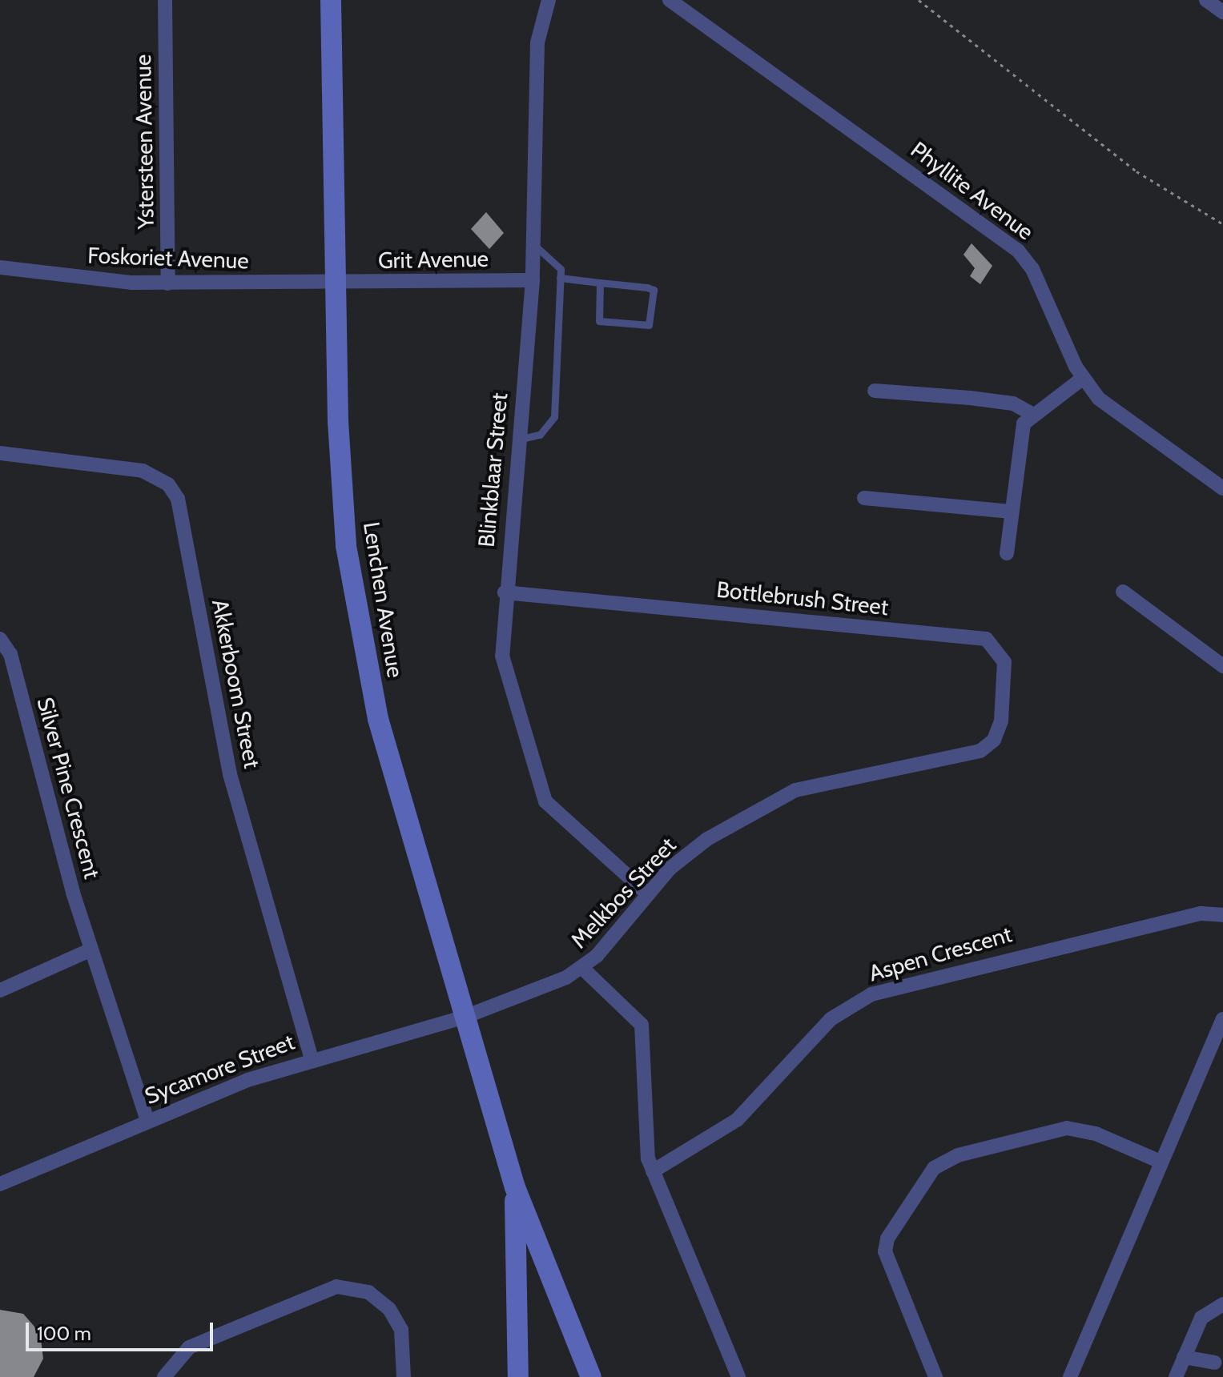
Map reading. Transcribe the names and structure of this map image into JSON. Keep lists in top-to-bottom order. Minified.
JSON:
{"streets":{"main road":["Lenchen Avenue"],"street":["Ystersteen Avenue","Phyllite Avenue","Foskoriet Avenue","Grit Avenue","Blinkblaar Street","Bottlebrush Street","Akkerboom Street","Silver Pine Crescent","Melkbos Street","Aspen Crescent","Sycamore Street"]},"crossings":[["Ystersteen Avenue","Foskoriet Avenue"],["Foskoriet Avenue","Grit Avenue"],["Foskoriet Avenue","Lenchen Avenue"],["Grit Avenue","Blinkblaar Street"],["Grit Avenue","Lenchen Avenue"],["Blinkblaar Street","Bottlebrush Street"],["Blinkblaar Street","Melkbos Street"],["Bottlebrush Street","Melkbos Street"],["Lenchen Avenue","Melkbos Street"],["Lenchen Avenue","Sycamore Street"],["Akkerboom Street","Sycamore Street"],["Silver Pine Crescent","Sycamore Street"],["Melkbos Street","Sycamore Street"]],"scale_bar":"100 m"}
